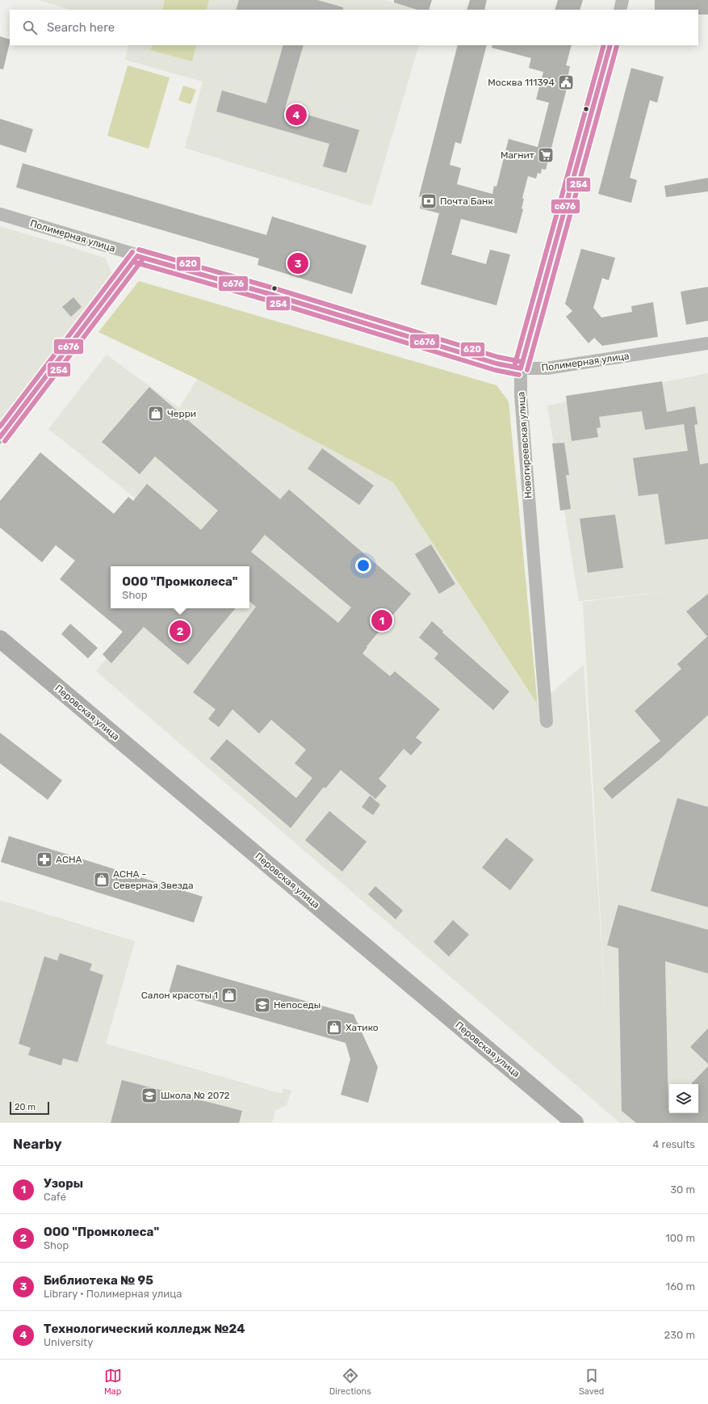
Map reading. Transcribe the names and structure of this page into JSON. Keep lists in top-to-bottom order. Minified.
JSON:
{"streets":{"main road":["Перовская улица"],"street":["Полимерная улица","Новогиреевская улица"]},"crossings":[["Полимерная улица","Новогиреевская улица"]],"places":{"public building":["Москва 111394"],"supermarket":["Магнит"],"bank":["Почта Банк"],"shop":["Черри","АСНА - Северная Звезда","Салон красоты 1","Хатико"],"pharmacy":["АСНА"],"school or university":["Непоседы","Школа № 2072"]},"lines":["transit line с676","transit line 620","transit line 254"],"scale_bar":"20 m","page":{"search":"Search here","pins":["4","3","1","2"],"popup":["ООО \"Промколеса\"","Shop"],"scale":"20 m","heading":["Nearby","4 results"],"list":[{"mark":"1","name":"Узоры","note":"Café","value":"30 m"},{"mark":"2","name":"ООО \"Промколеса\"","note":"Shop","value":"100 m"},{"mark":"3","name":"Библиотека № 95","note":"Library · Полимерная улица","value":"160 m"},{"mark":"4","name":"Технологический колледж №24","note":"University","value":"230 m"}],"nav":["Map","Directions","Saved"]}}
